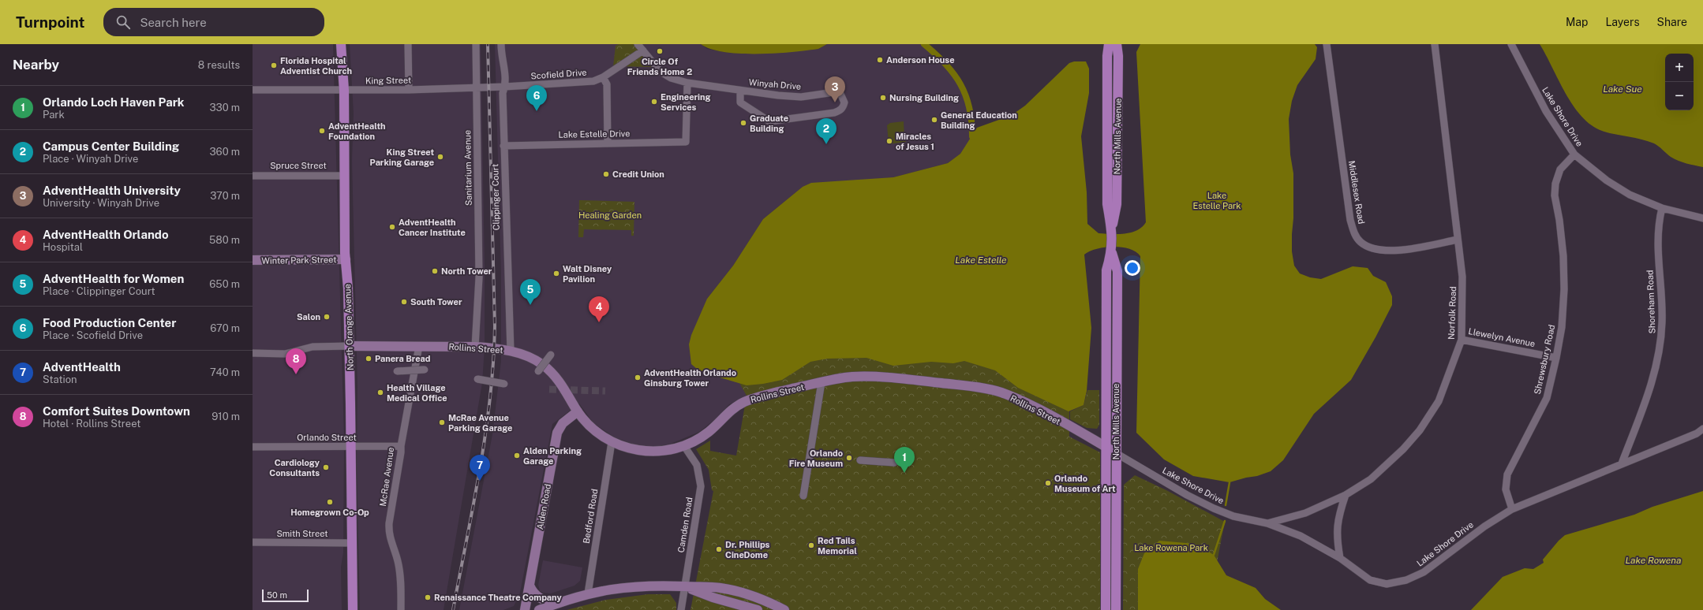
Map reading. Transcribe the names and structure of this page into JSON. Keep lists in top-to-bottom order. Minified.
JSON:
{"streets":{"main road":["North Mills Avenue","North Orange Avenue"],"street":["Scofield Drive","King Street","Winyah Drive","Lake Shore Drive","Lake Estelle Drive","Spruce Street","Sanitarium Avenue","Middlesex Road","Clippinger Court","Winter Park Street","Shoreham Road","Norfolk Road","Llewelyn Avenue","Rollins Street","Shrewsbury Road","Orlando Street","McRae Avenue","Alden Road","Bedford Road","Camden Road","Smith Street"]},"crossings":[["Scofield Drive","King Street"],["Scofield Drive","Winyah Drive"],["Scofield Drive","Clippinger Court"],["King Street","Sanitarium Avenue"],["King Street","Clippinger Court"],["King Street","North Orange Avenue"],["Winyah Drive","Lake Estelle Drive"],["Lake Shore Drive","North Mills Avenue"],["Lake Shore Drive","Shoreham Road"],["Lake Shore Drive","Norfolk Road"],["Lake Shore Drive","Rollins Street"],["Lake Shore Drive","Shrewsbury Road"],["Lake Estelle Drive","Clippinger Court"],["North Mills Avenue","Rollins Street"],["Spruce Street","North Orange Avenue"],["Sanitarium Avenue","Rollins Street"],["Middlesex Road","Norfolk Road"],["Clippinger Court","Rollins Street"],["Winter Park Street","North Orange Avenue"],["Norfolk Road","Llewelyn Avenue"],["North Orange Avenue","Rollins Street"],["North Orange Avenue","Orlando Street"],["North Orange Avenue","Smith Street"],["Llewelyn Avenue","Shrewsbury Road"],["Rollins Street","McRae Avenue"],["Rollins Street","Alden Road"],["Rollins Street","Bedford Road"],["Rollins Street","Camden Road"],["Orlando Street","McRae Avenue"]],"water":["Lake Sue","Lake Estelle","Lake Rowena"],"parks":["Lake Estelle Park","Healing Garden","Lake Rowena Park"],"places":["Circle Of Friends Home 2","Anderson House","Florida Hospital Adventist Church","Nursing Building","Engineering Services","General Education Building","Graduate Building","AdventHealth Foundation","Miracles of Jesus 1","King Street Parking Garage","Credit Union","AdventHealth Cancer Institute","North Tower","Walt Disney Pavilion","South Tower","Salon","Panera Bread","AdventHealth Orlando Ginsburg Tower","Health Village Medical Office","McRae Avenue Parking Garage","Alden Parking Garage","Orlando Fire Museum","Cardiology Consultants","Orlando Museum of Art","Homegrown Co-Op","Red Tails Memorial","Dr. Phillips CineDome","Renaissance Theatre Company"],"scale_bar":"50 m","page":{"header":"Turnpoint","search":"Search here","nav":["Map","Layers","Share"],"heading":["Nearby","8 results"],"map_buttons":["+","−"],"pins":["3","6","2","5","4","8","1","7"],"list":[{"mark":"1","name":"Orlando Loch Haven Park","note":"Park","value":"330 m"},{"mark":"2","name":"Campus Center Building","note":"Place · Winyah Drive","value":"360 m"},{"mark":"3","name":"AdventHealth University","note":"University · Winyah Drive","value":"370 m"},{"mark":"4","name":"AdventHealth Orlando","note":"Hospital","value":"580 m"},{"mark":"5","name":"AdventHealth for Women","note":"Place · Clippinger Court","value":"650 m"},{"mark":"6","name":"Food Production Center","note":"Place · Scofield Drive","value":"670 m"},{"mark":"7","name":"AdventHealth","note":"Station","value":"740 m"},{"mark":"8","name":"Comfort Suites Downtown","note":"Hotel · Rollins Street","value":"910 m"}],"scale":"50 m"}}
